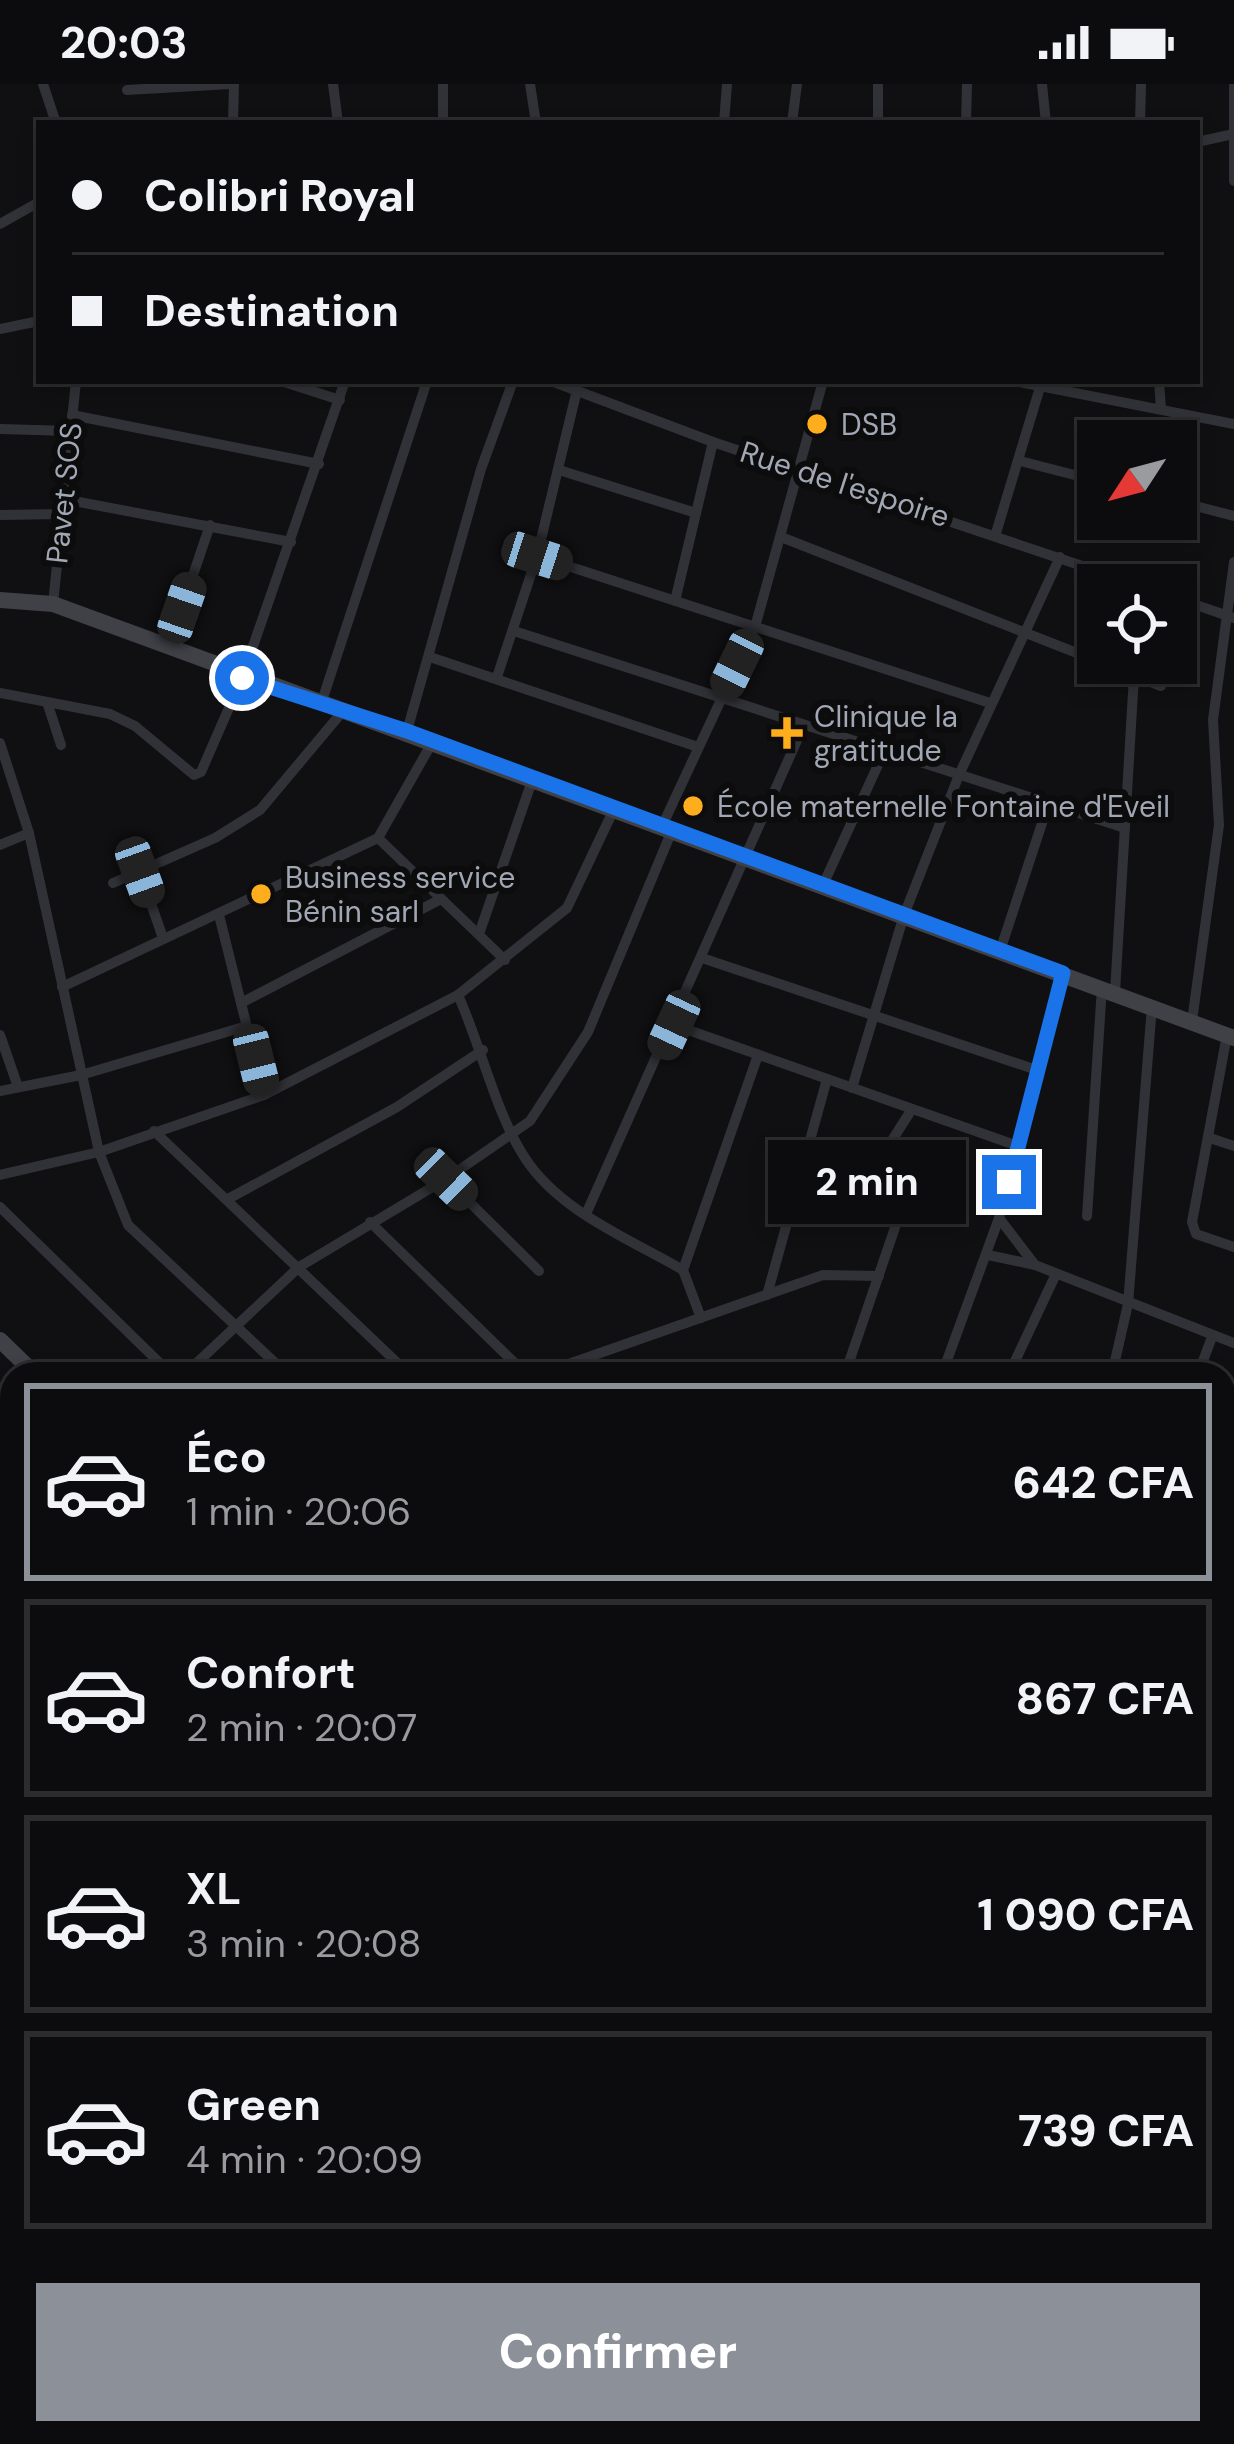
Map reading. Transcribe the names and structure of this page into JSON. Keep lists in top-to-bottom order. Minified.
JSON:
{"streets":{"street":["Rue de l'espoire","Pavet SOS"]},"places":{"other":["DSB","École maternelle Fontaine d'Eveil","Business service Bénin sarl"],"health":["Clinique la gratitude"]},"north":"bottom left","page":{"status":"20:03","banner":["Colibri Royal","Destination"],"bubble":"2 min","list":[{"name":"Éco","note":"1 min · 20:06","value":"642 CFA"},{"name":"Confort","note":"2 min · 20:07","value":"867 CFA"},{"name":"XL","note":"3 min · 20:08","value":"1 090 CFA"},{"name":"Green","note":"4 min · 20:09","value":"739 CFA"}],"buttons":"Confirmer"}}
